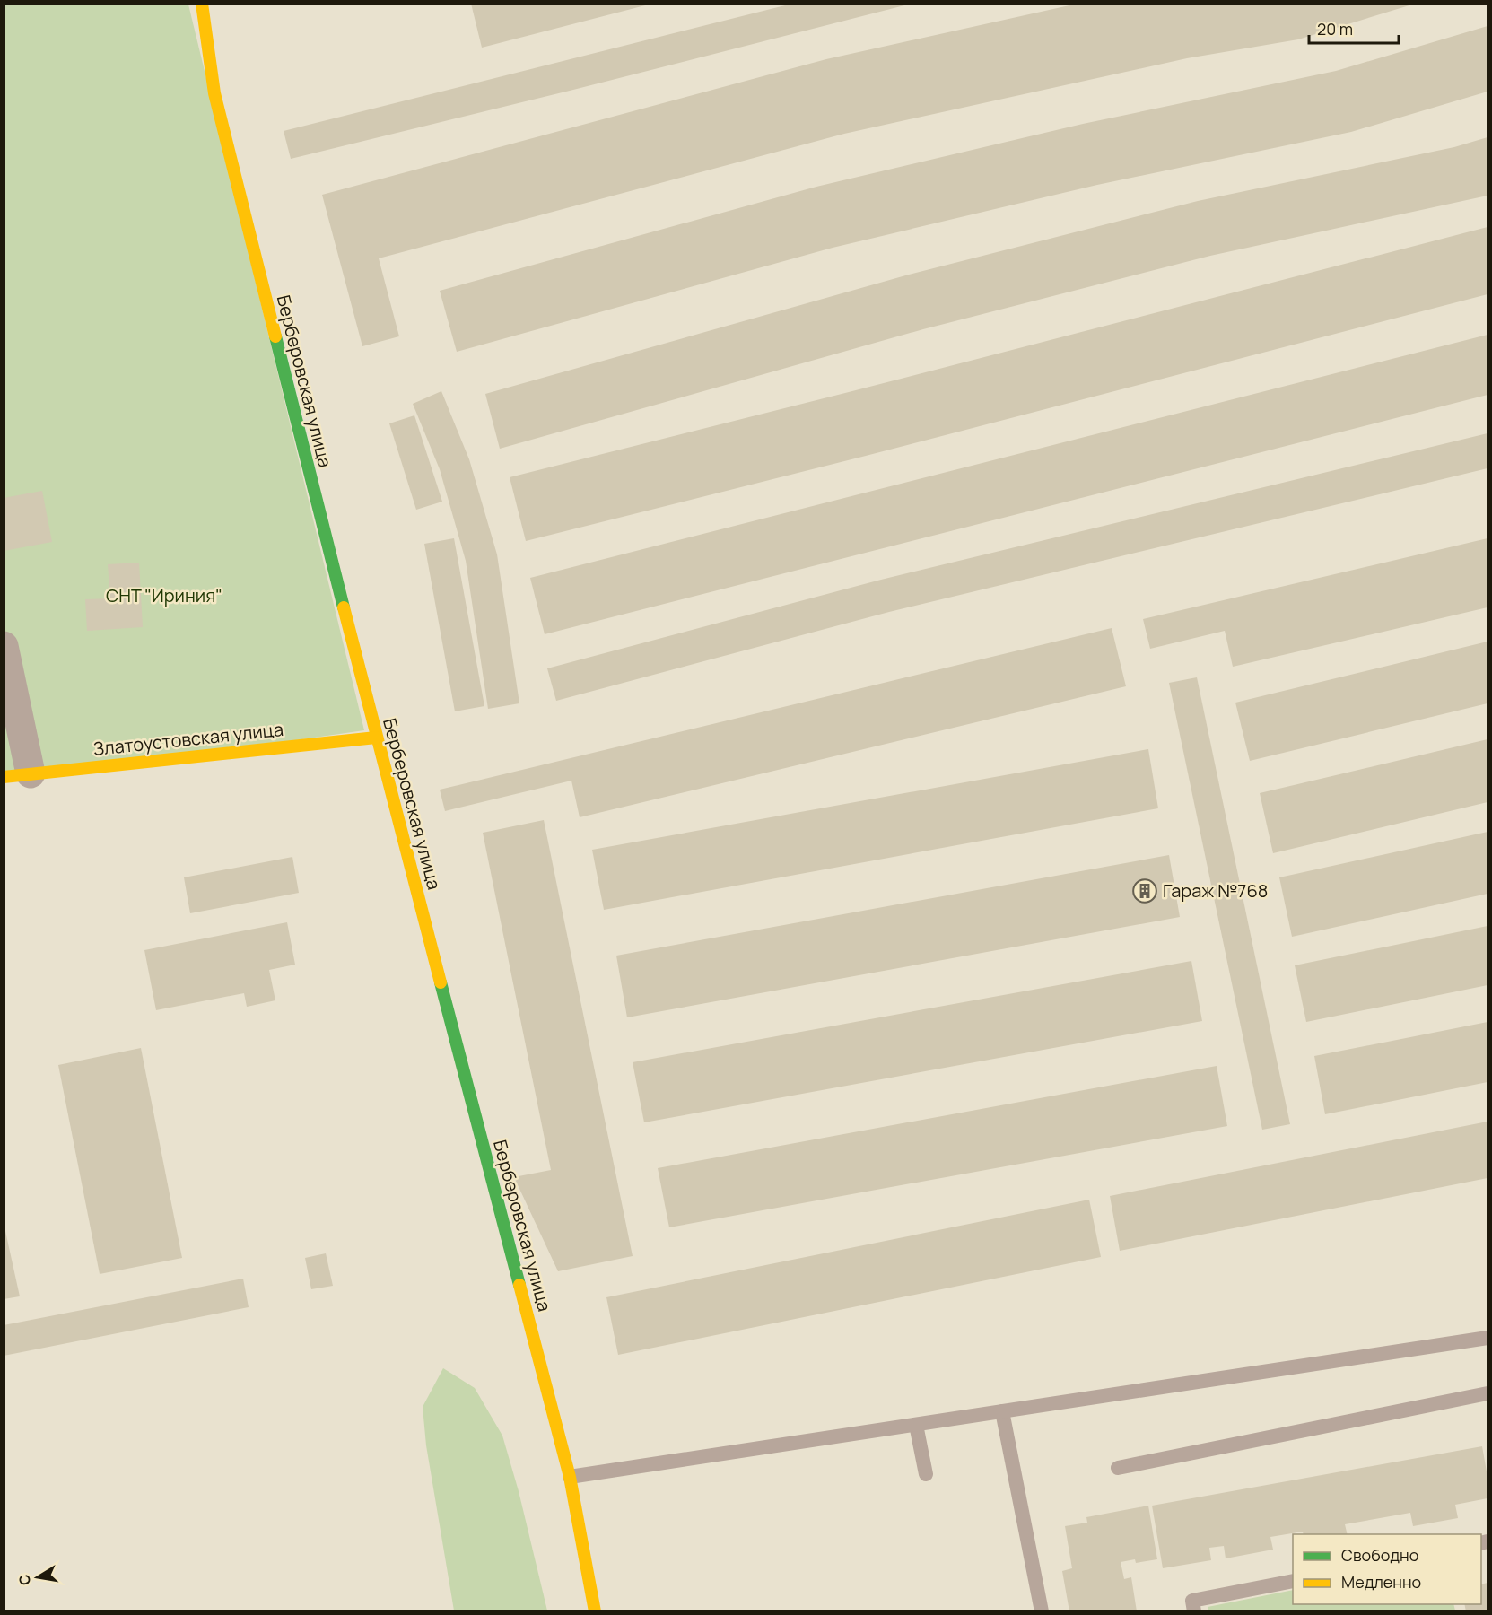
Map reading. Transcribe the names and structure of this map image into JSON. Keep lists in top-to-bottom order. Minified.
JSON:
{"streets":{"street":["Берберовская улица","Златоустовская улица"]},"crossings":[["Берберовская улица","Златоустовская улица"]],"parks":["СНТ \"Ириния\""],"places":{"building":["Гараж №768"]},"legend":["Свободно","Медленно"],"scale_bar":"20 m","north":"left"}
